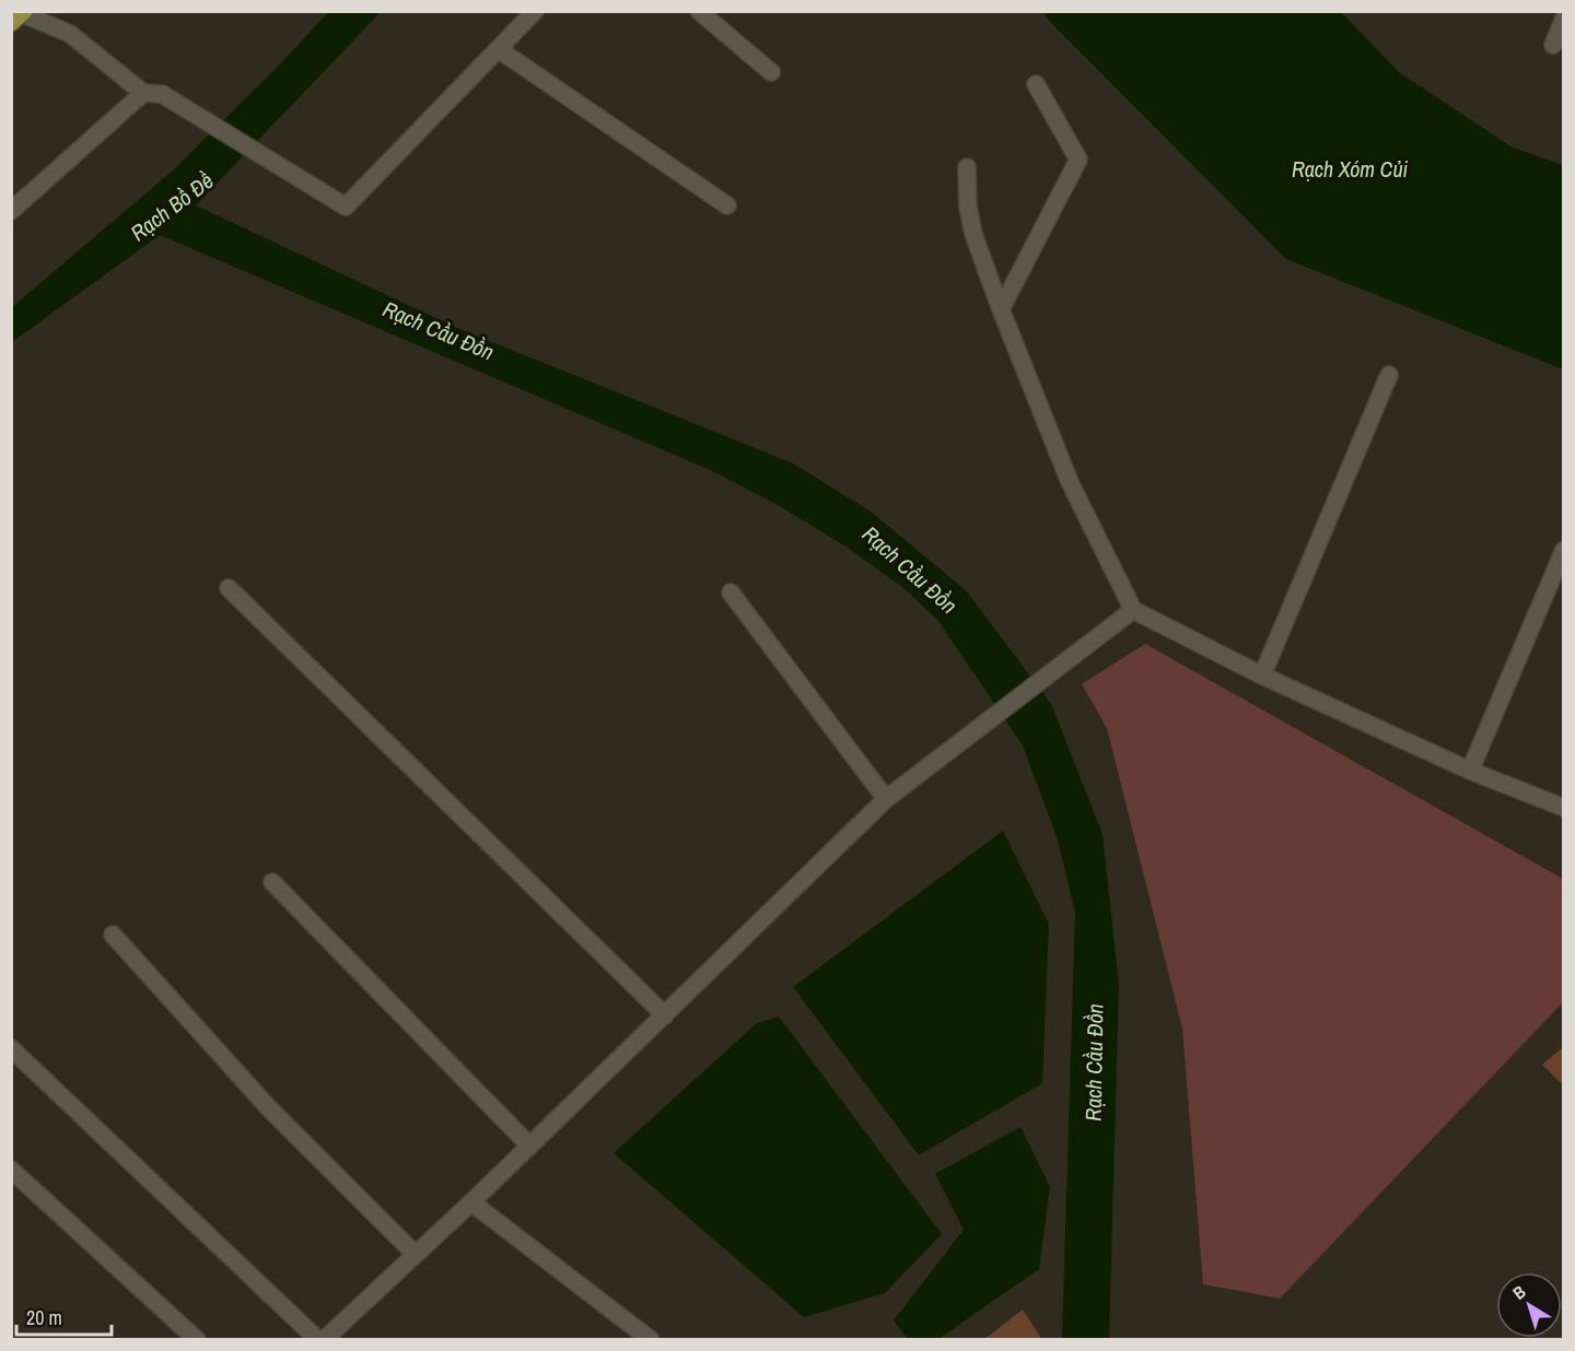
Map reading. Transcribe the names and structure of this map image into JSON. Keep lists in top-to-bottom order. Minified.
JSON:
{"water":["Rạch Xóm Củi","Rạch Bồ Đề","Rạch Cầu Đồn"],"scale_bar":"20 m","north":"top left"}
